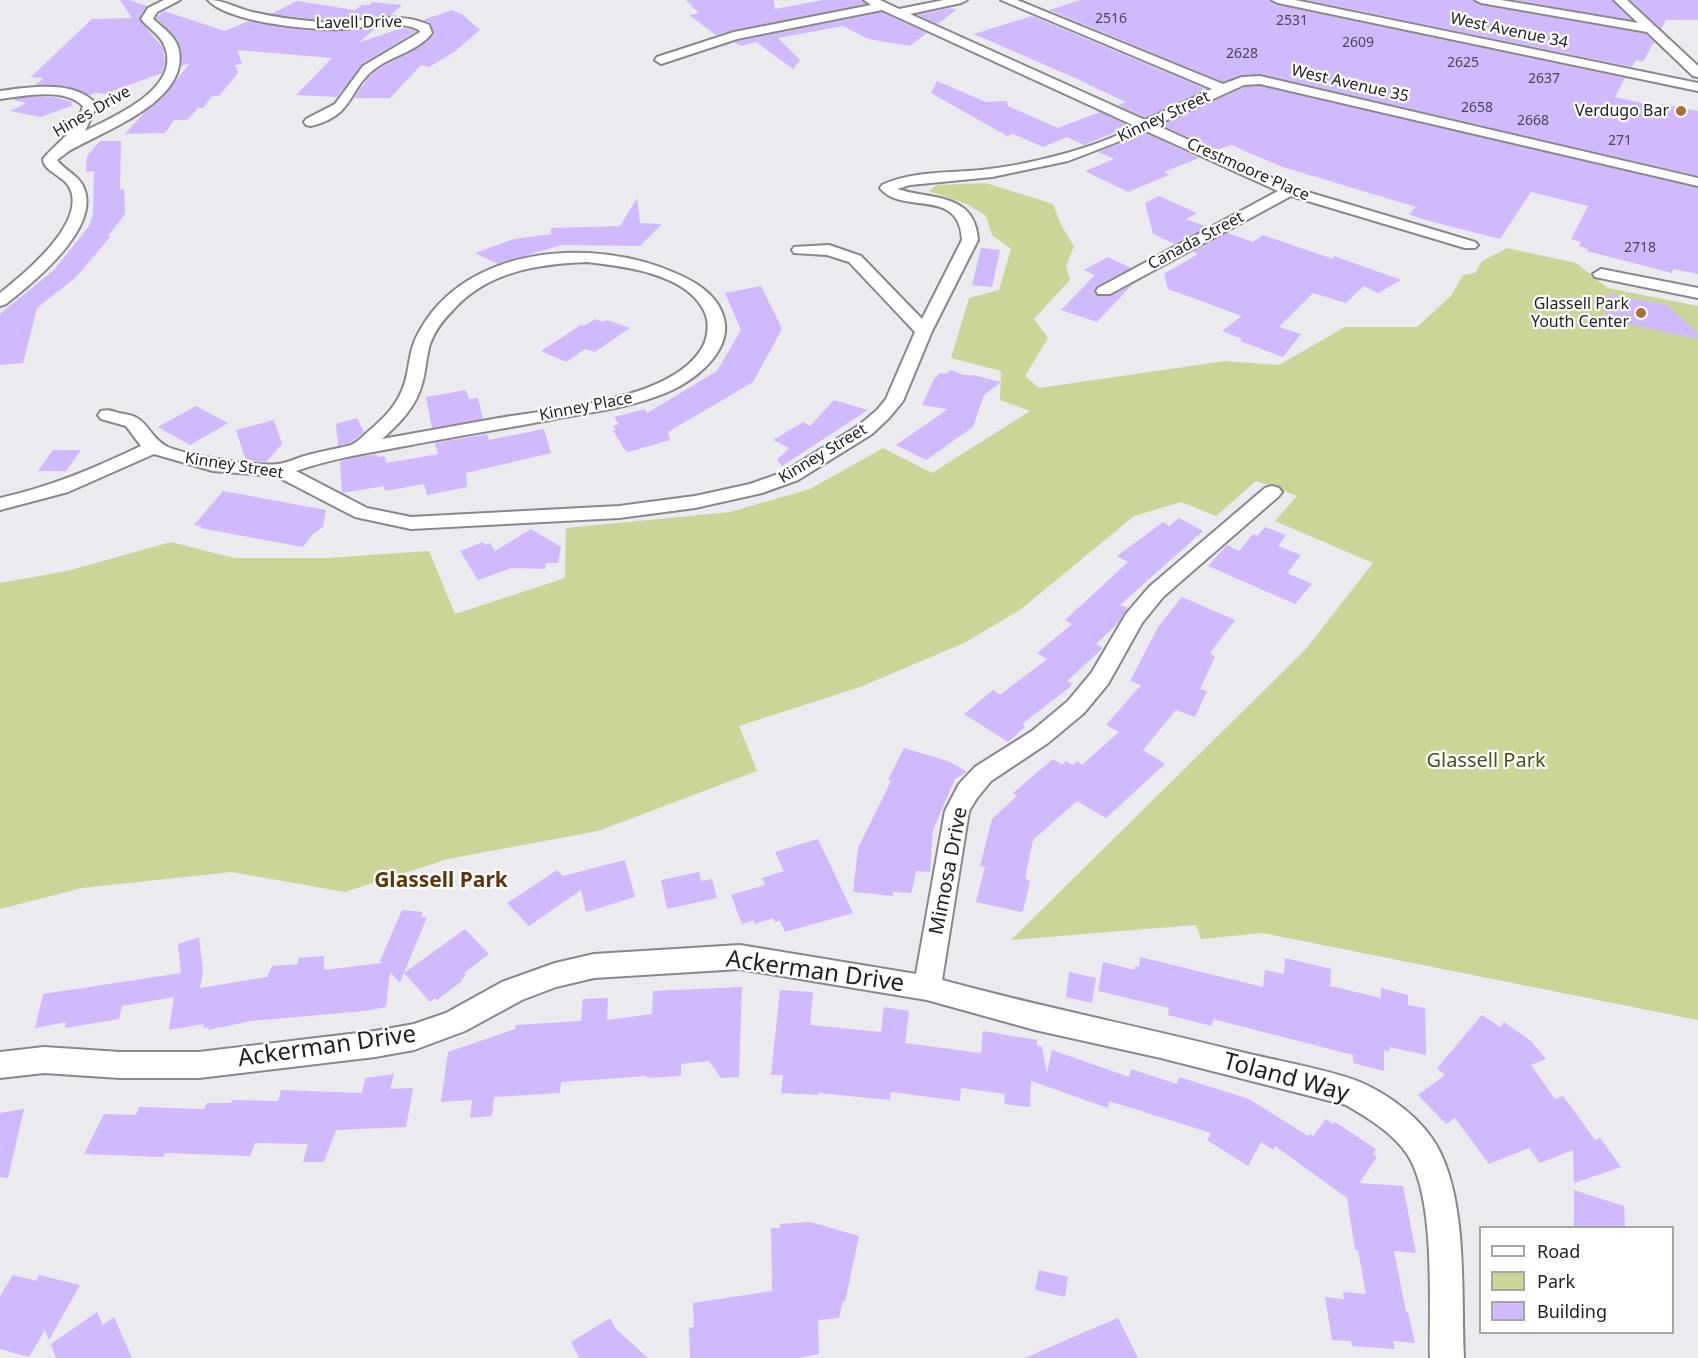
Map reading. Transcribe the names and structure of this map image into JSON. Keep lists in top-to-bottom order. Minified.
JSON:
{"streets":{"street":["Lavell Drive","West Avenue 34","West Avenue 35","Hines Drive","Kinney Street","Crestmoore Place","Canada Street","Kinney Place","Mimosa Drive","Ackerman Drive","Toland Way"]},"crossings":[["West Avenue 35","Kinney Street"],["Kinney Street","Crestmoore Place"],["Kinney Street","Kinney Place"],["Crestmoore Place","Canada Street"],["Mimosa Drive","Ackerman Drive"],["Mimosa Drive","Toland Way"],["Ackerman Drive","Toland Way"]],"districts":["Glassell Park"],"parks":["Glassell Park"],"places":["Verdugo Bar","Glassell Park Youth Center"],"house_numbers":["2516","2531","2609","2628","2625","2637","2658","2668","271","2718"],"legend":["Road","Park","Building"]}
